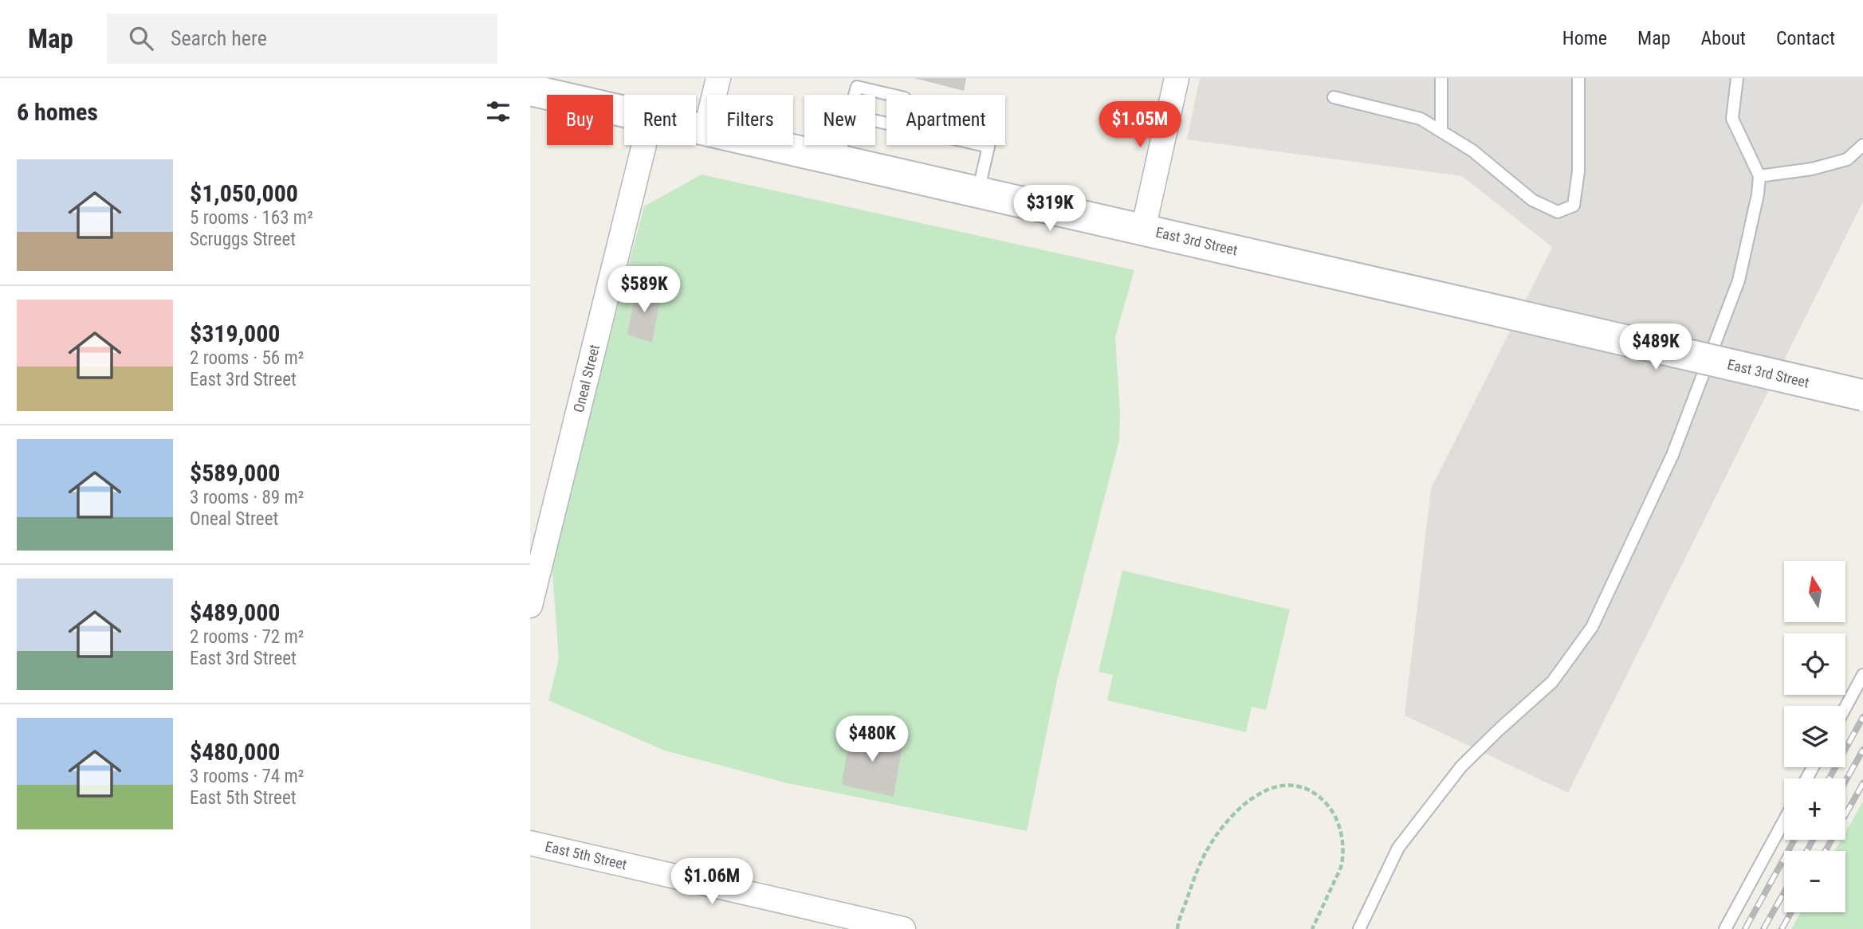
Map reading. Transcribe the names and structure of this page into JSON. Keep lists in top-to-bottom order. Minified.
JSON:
{"streets":{"main road":["East 3rd Street"],"street":["Oneal Street","East 5th Street"]},"north":"top","page":{"header":"Map","search":"Search here","nav":["Home","Map","About","Contact"],"heading":"6 homes","chip":["Buy","Rent","Filters","New","Apartment"],"price":["$1.05M","$319K","$589K","$489K","$480K","$1.06M"],"list":[{"name":"$1,050,000","note":"5 rooms · 163 m² · Scruggs Street"},{"name":"$319,000","note":"2 rooms · 56 m² · East 3rd Street"},{"name":"$589,000","note":"3 rooms · 89 m² · Oneal Street"},{"name":"$489,000","note":"2 rooms · 72 m² · East 3rd Street"},{"name":"$480,000","note":"3 rooms · 74 m² · East 5th Street"}],"map_buttons":["+","−"]}}
